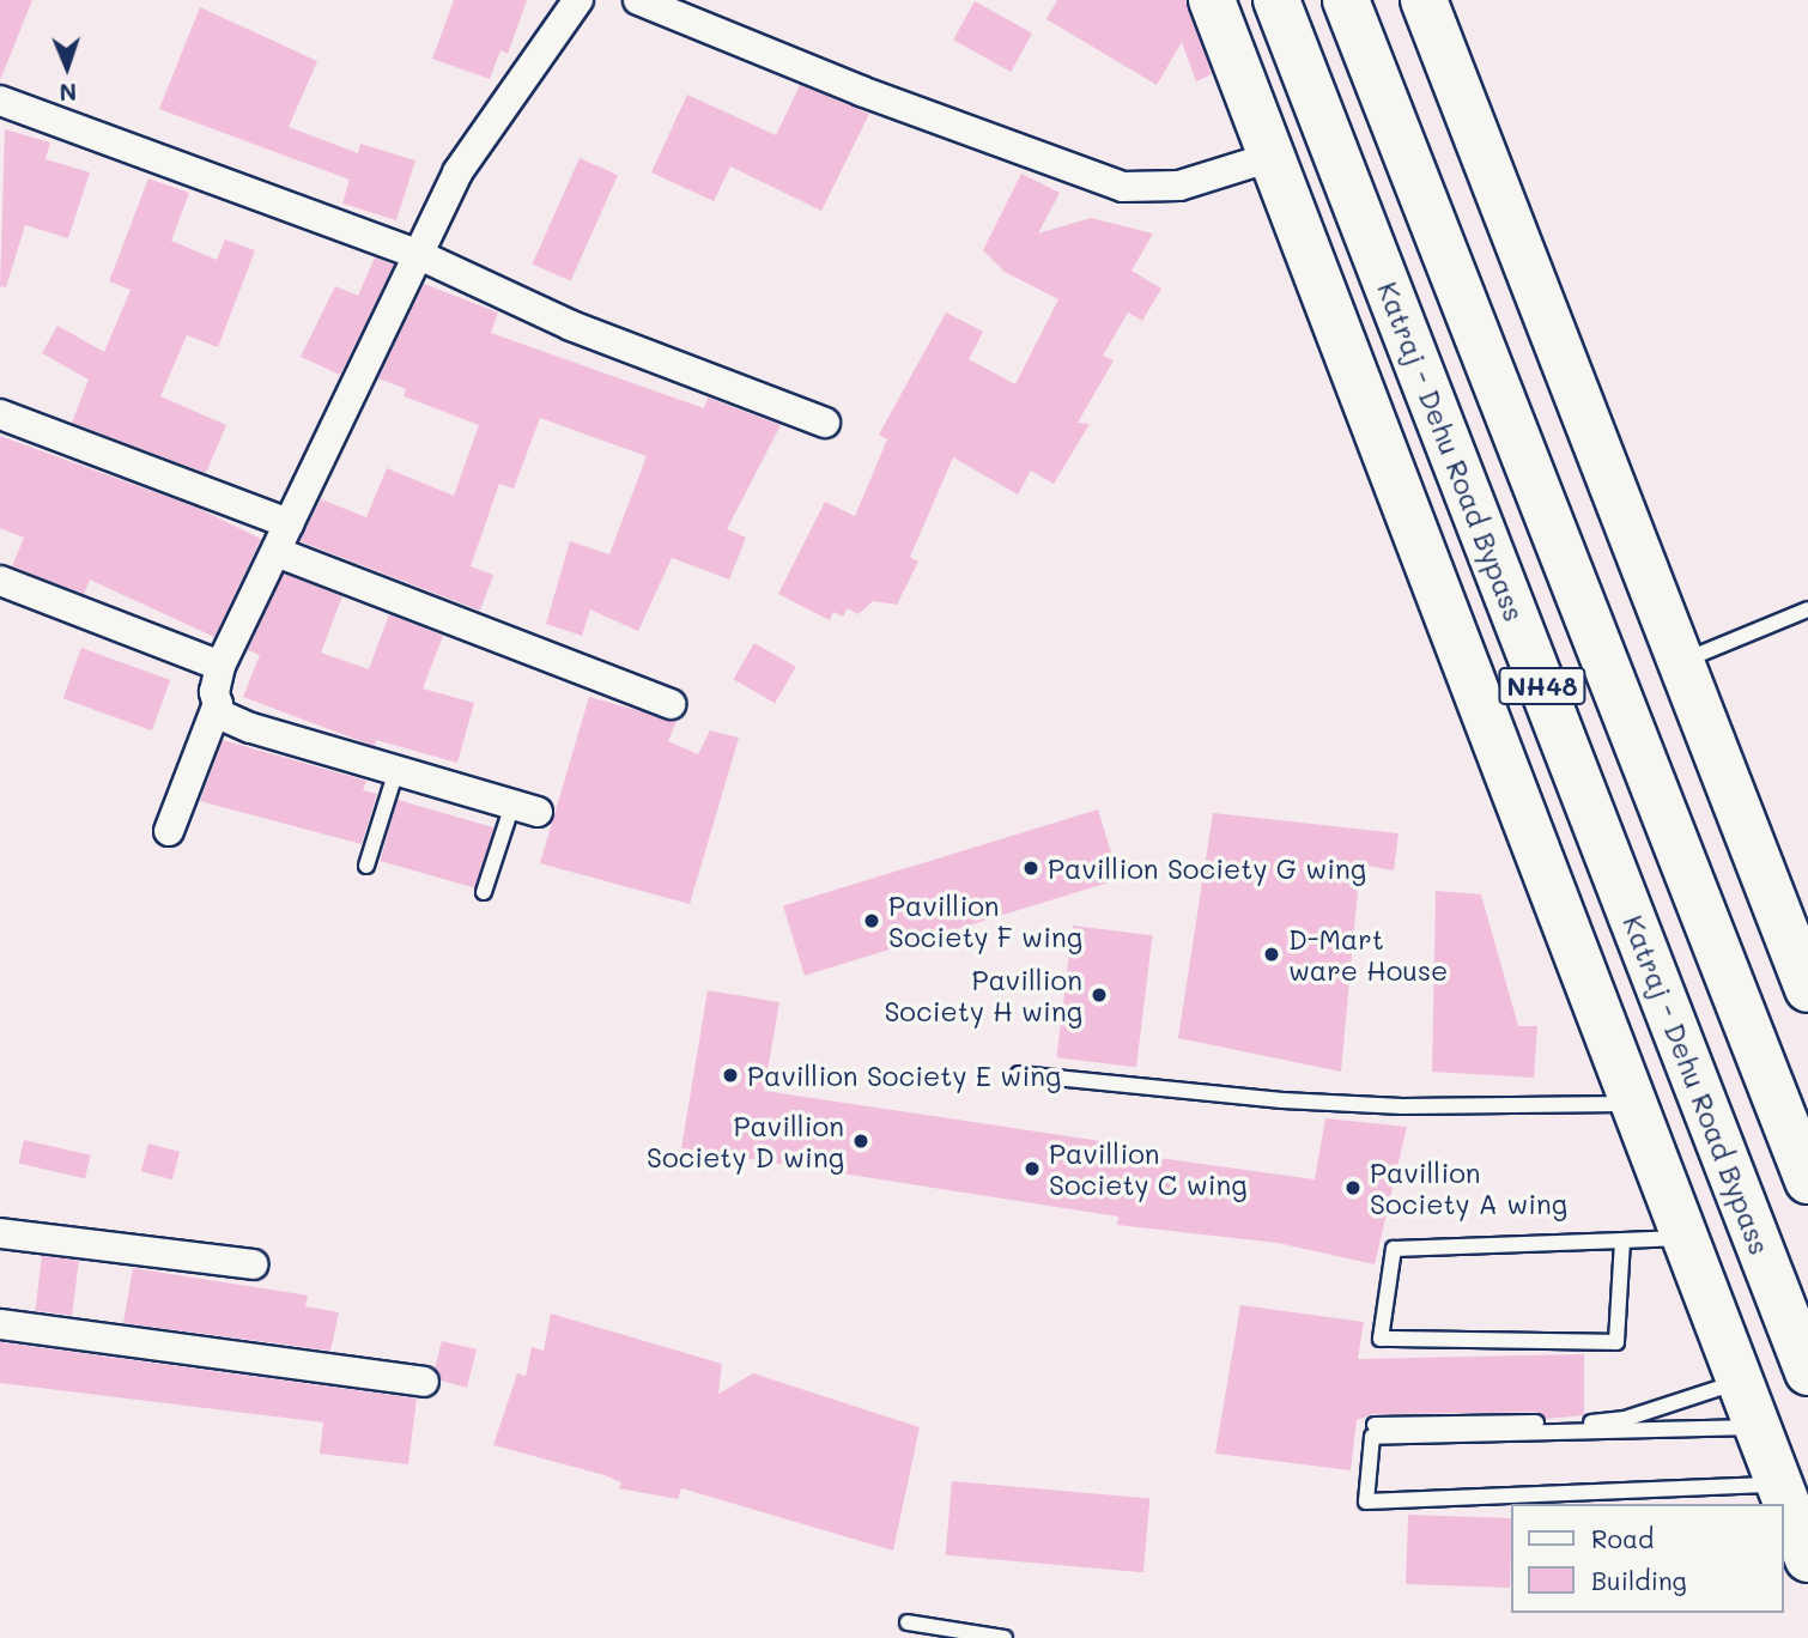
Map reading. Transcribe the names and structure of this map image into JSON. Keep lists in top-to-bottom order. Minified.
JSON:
{"streets":{"main road":["Katraj - Dehu Road Bypass","NH48"]},"places":["Pavillion Society G wing","Pavillion Society F wing","D-Mart ware House","Pavillion Society H wing","Pavillion Society E wing","Pavillion Society D wing","Pavillion Society C wing","Pavillion Society A wing"],"legend":["Road","Building"],"north":"bottom"}
